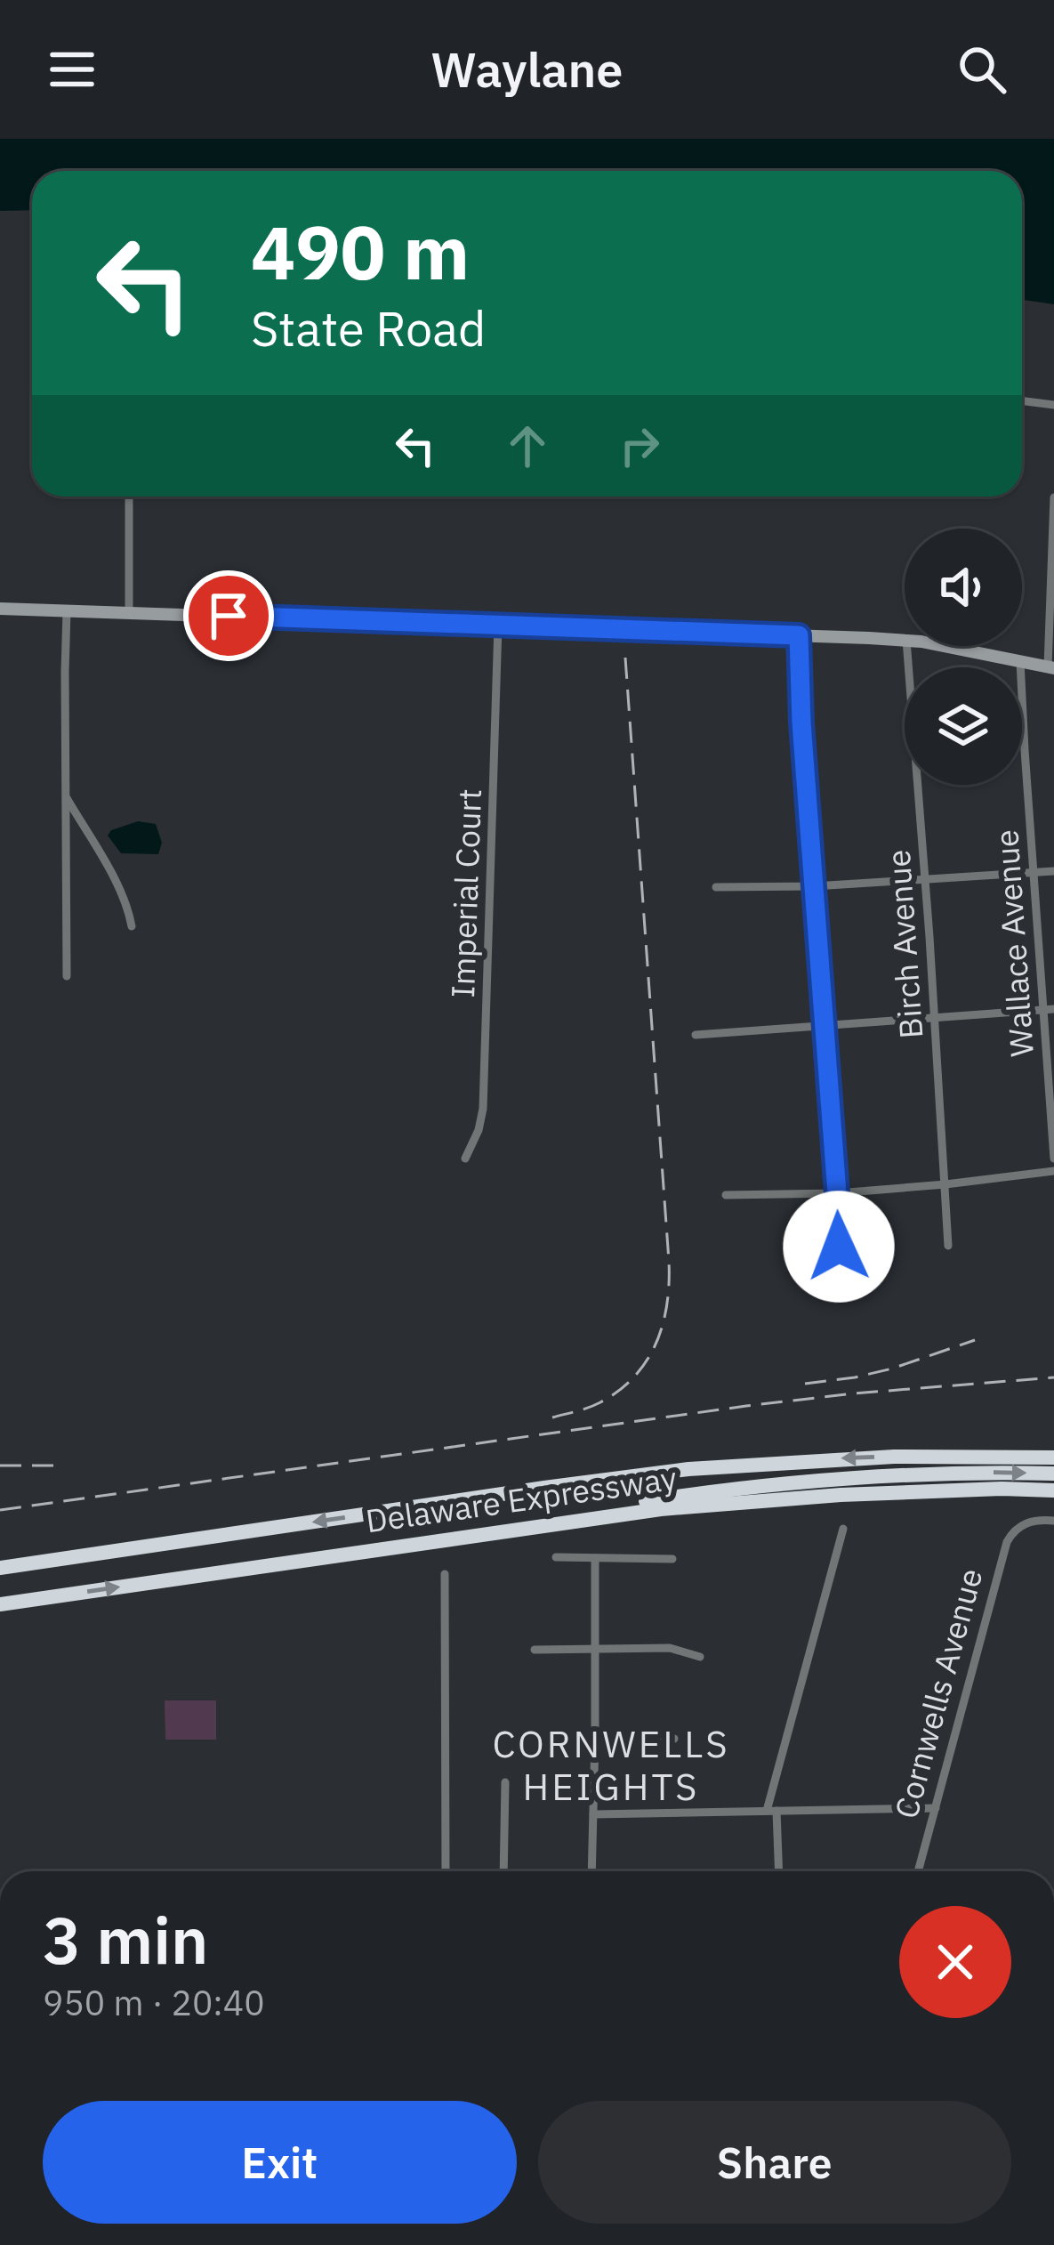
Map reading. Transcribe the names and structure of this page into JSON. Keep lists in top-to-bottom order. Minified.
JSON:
{"streets":{"highway":["Delaware Expressway"],"street":["Imperial Court","Wallace Avenue","Birch Avenue","Cornwells Avenue"]},"districts":["CORNWELLS HEIGHTS"],"page":{"header":"Waylane","turn":["490 m","State Road"],"heading":["3 min","950 m · 20:40"],"buttons":["Exit","Share"]}}
